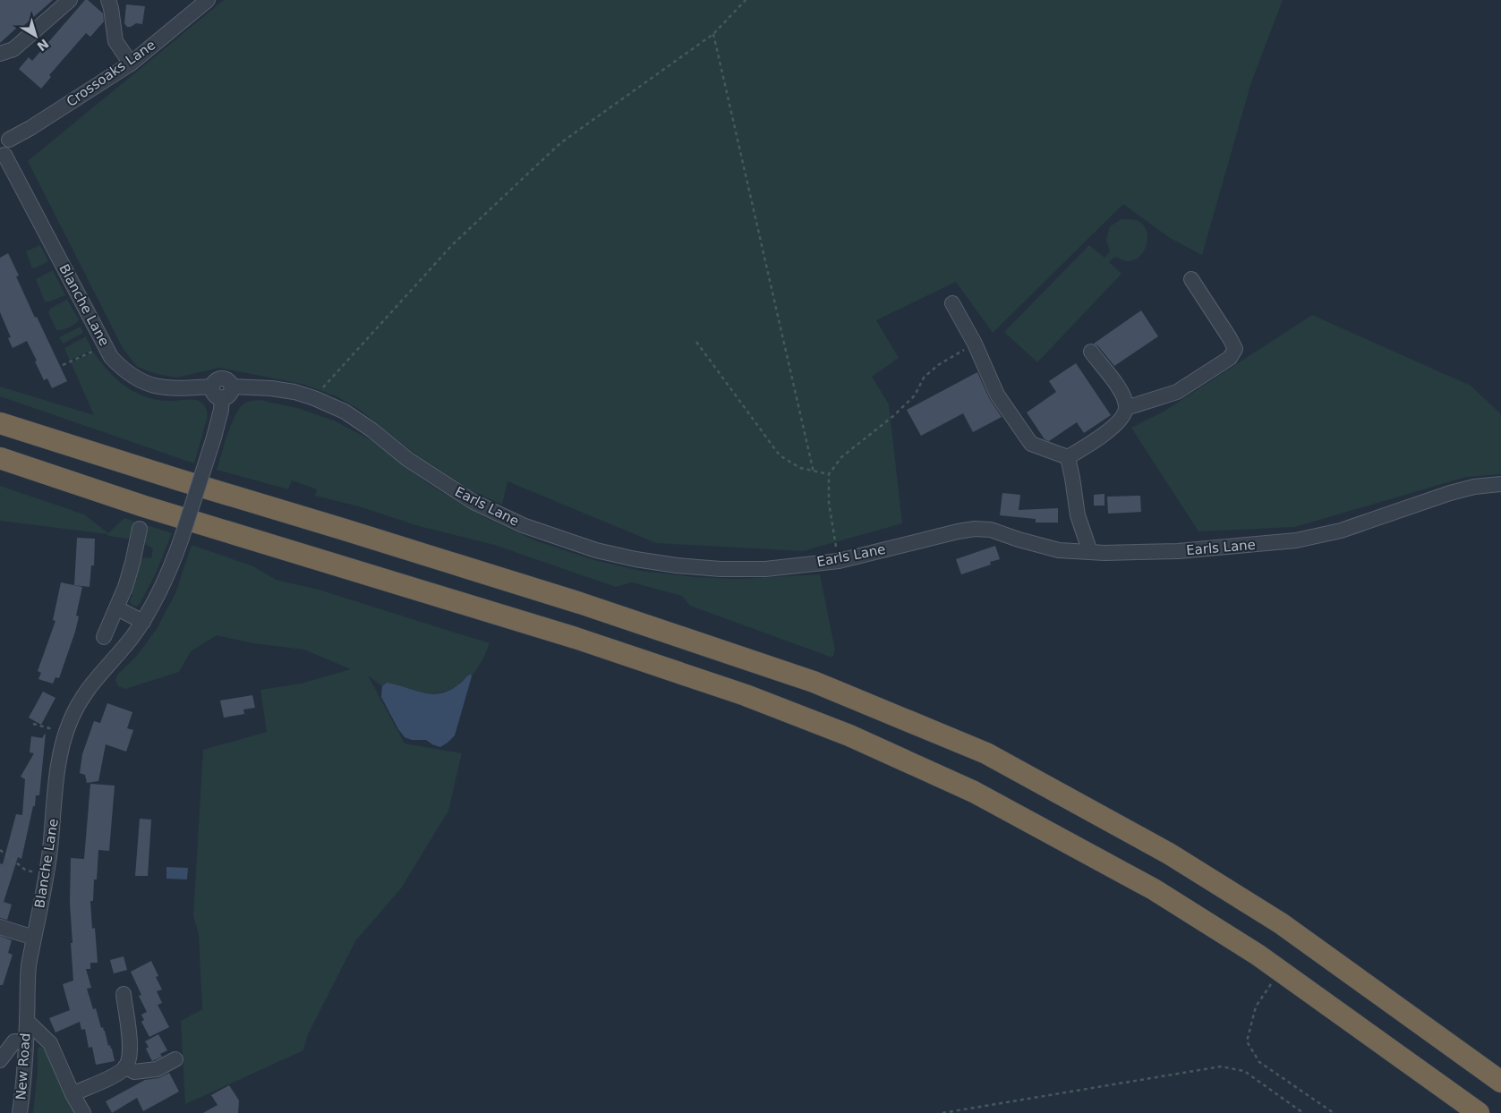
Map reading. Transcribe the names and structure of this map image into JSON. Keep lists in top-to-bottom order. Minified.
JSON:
{"streets":{"street":["Crossoaks Lane","Blanche Lane","Earls Lane","New Road"]},"crossings":[["Blanche Lane","Earls Lane"],["Blanche Lane","New Road"]],"north":"bottom right"}
